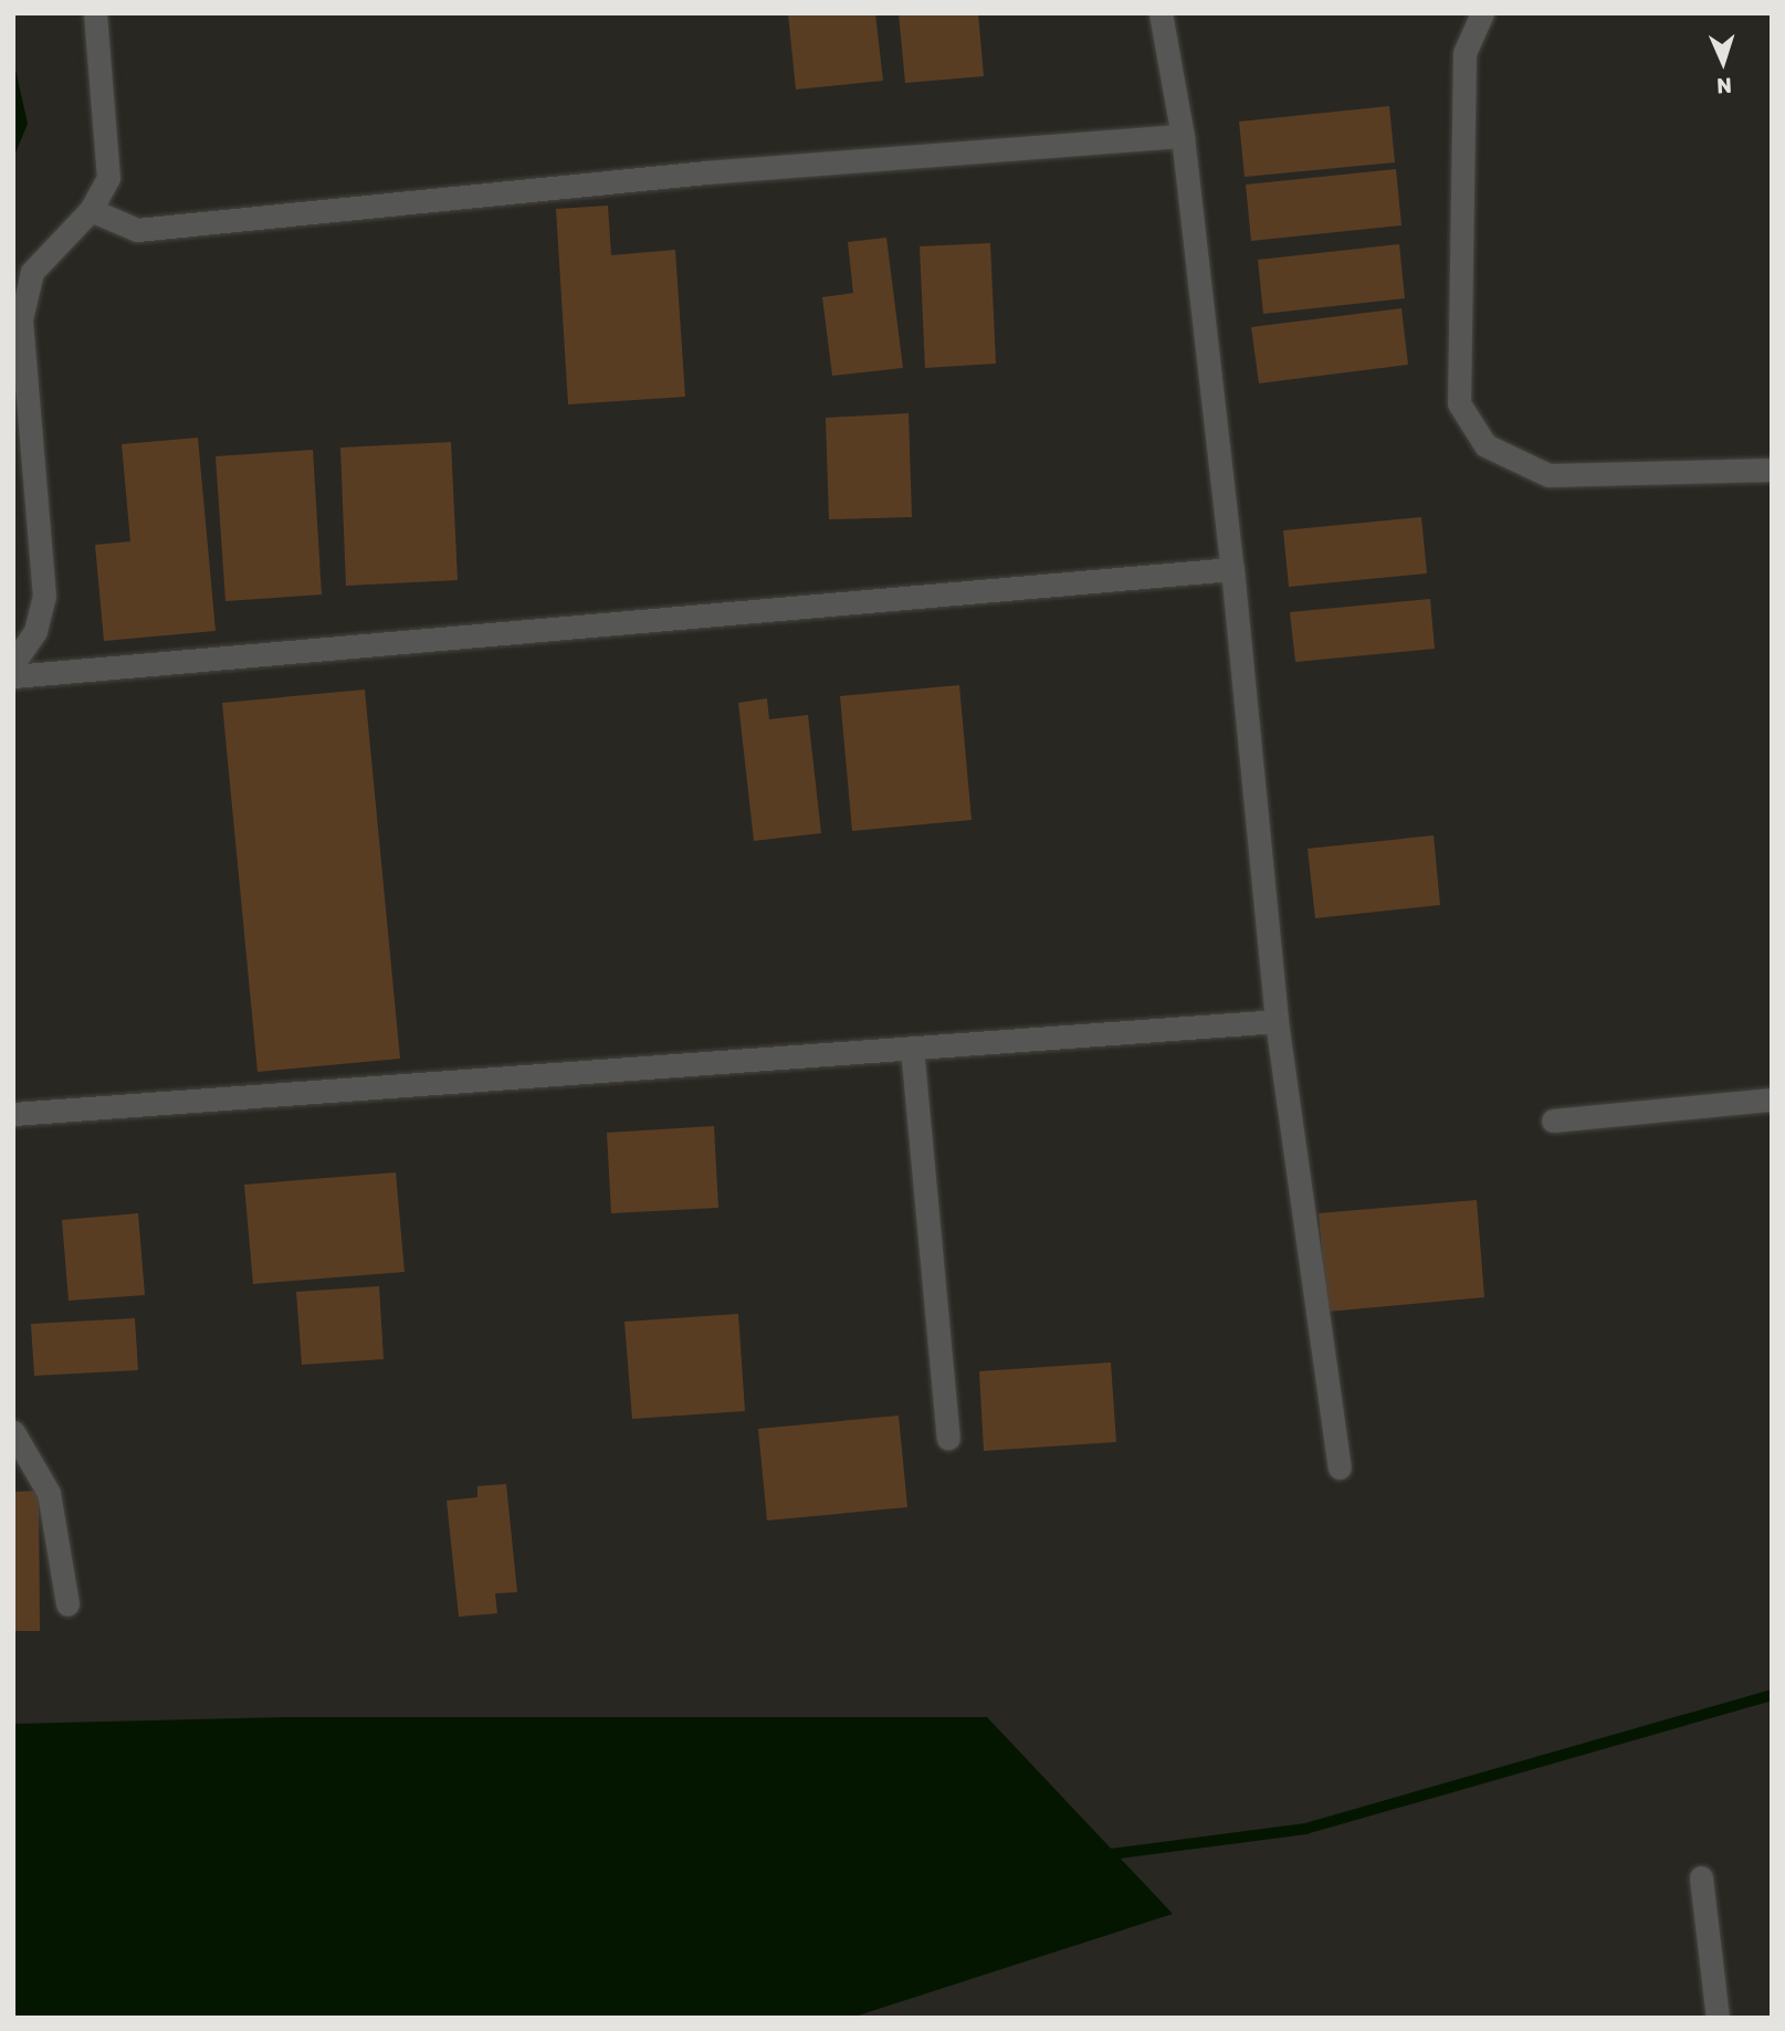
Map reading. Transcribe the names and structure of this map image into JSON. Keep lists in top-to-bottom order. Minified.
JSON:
{"north":"bottom"}
